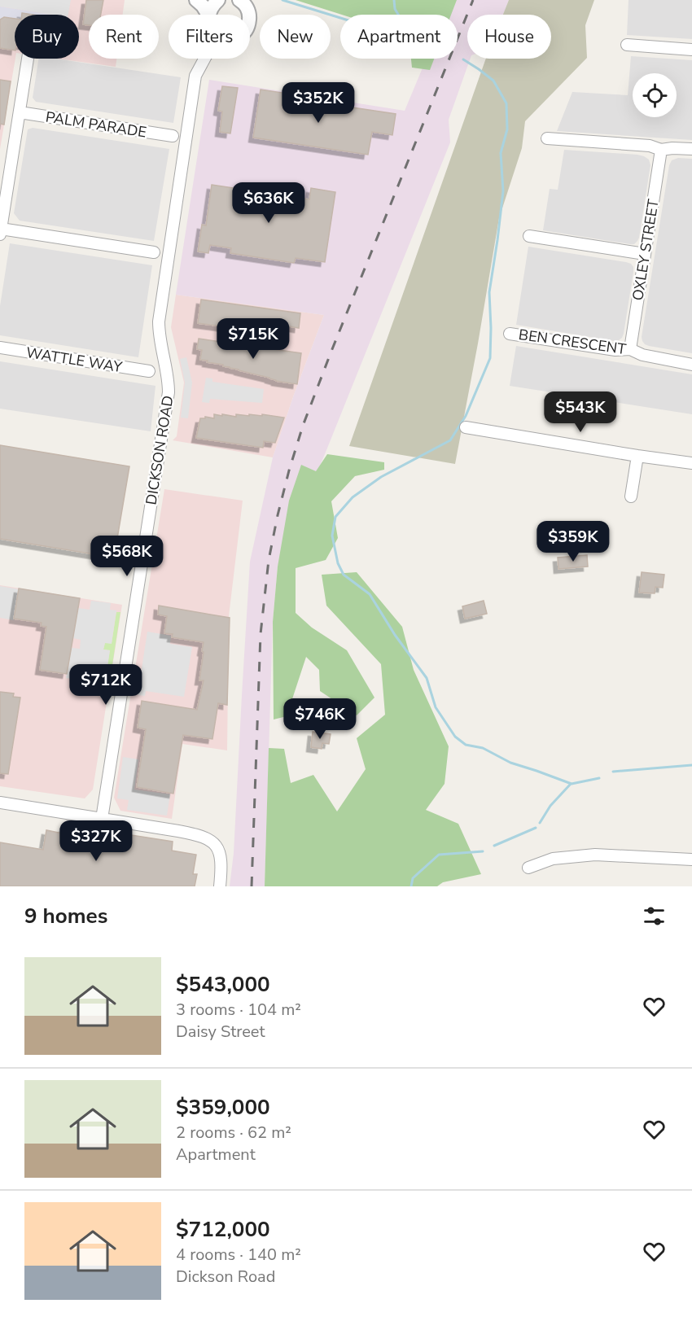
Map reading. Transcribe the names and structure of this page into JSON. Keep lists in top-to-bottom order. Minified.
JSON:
{"streets":{"street":["PALM PARADE","OXLEY STREET","BEN CRESCENT","WATTLE WAY","DICKSON ROAD"]},"crossings":[["OXLEY STREET","BEN CRESCENT"]],"page":{"chip":["Buy","Rent","Filters","New","Apartment","House"],"price":["$352K","$636K","$715K","$543K","$359K","$568K","$712K","$746K","$327K"],"heading":"9 homes","list":[{"name":"$543,000","note":"3 rooms · 104 m² · Daisy Street"},{"name":"$359,000","note":"2 rooms · 62 m² · Apartment"},{"name":"$712,000","note":"4 rooms · 140 m² · Dickson Road"}]}}
